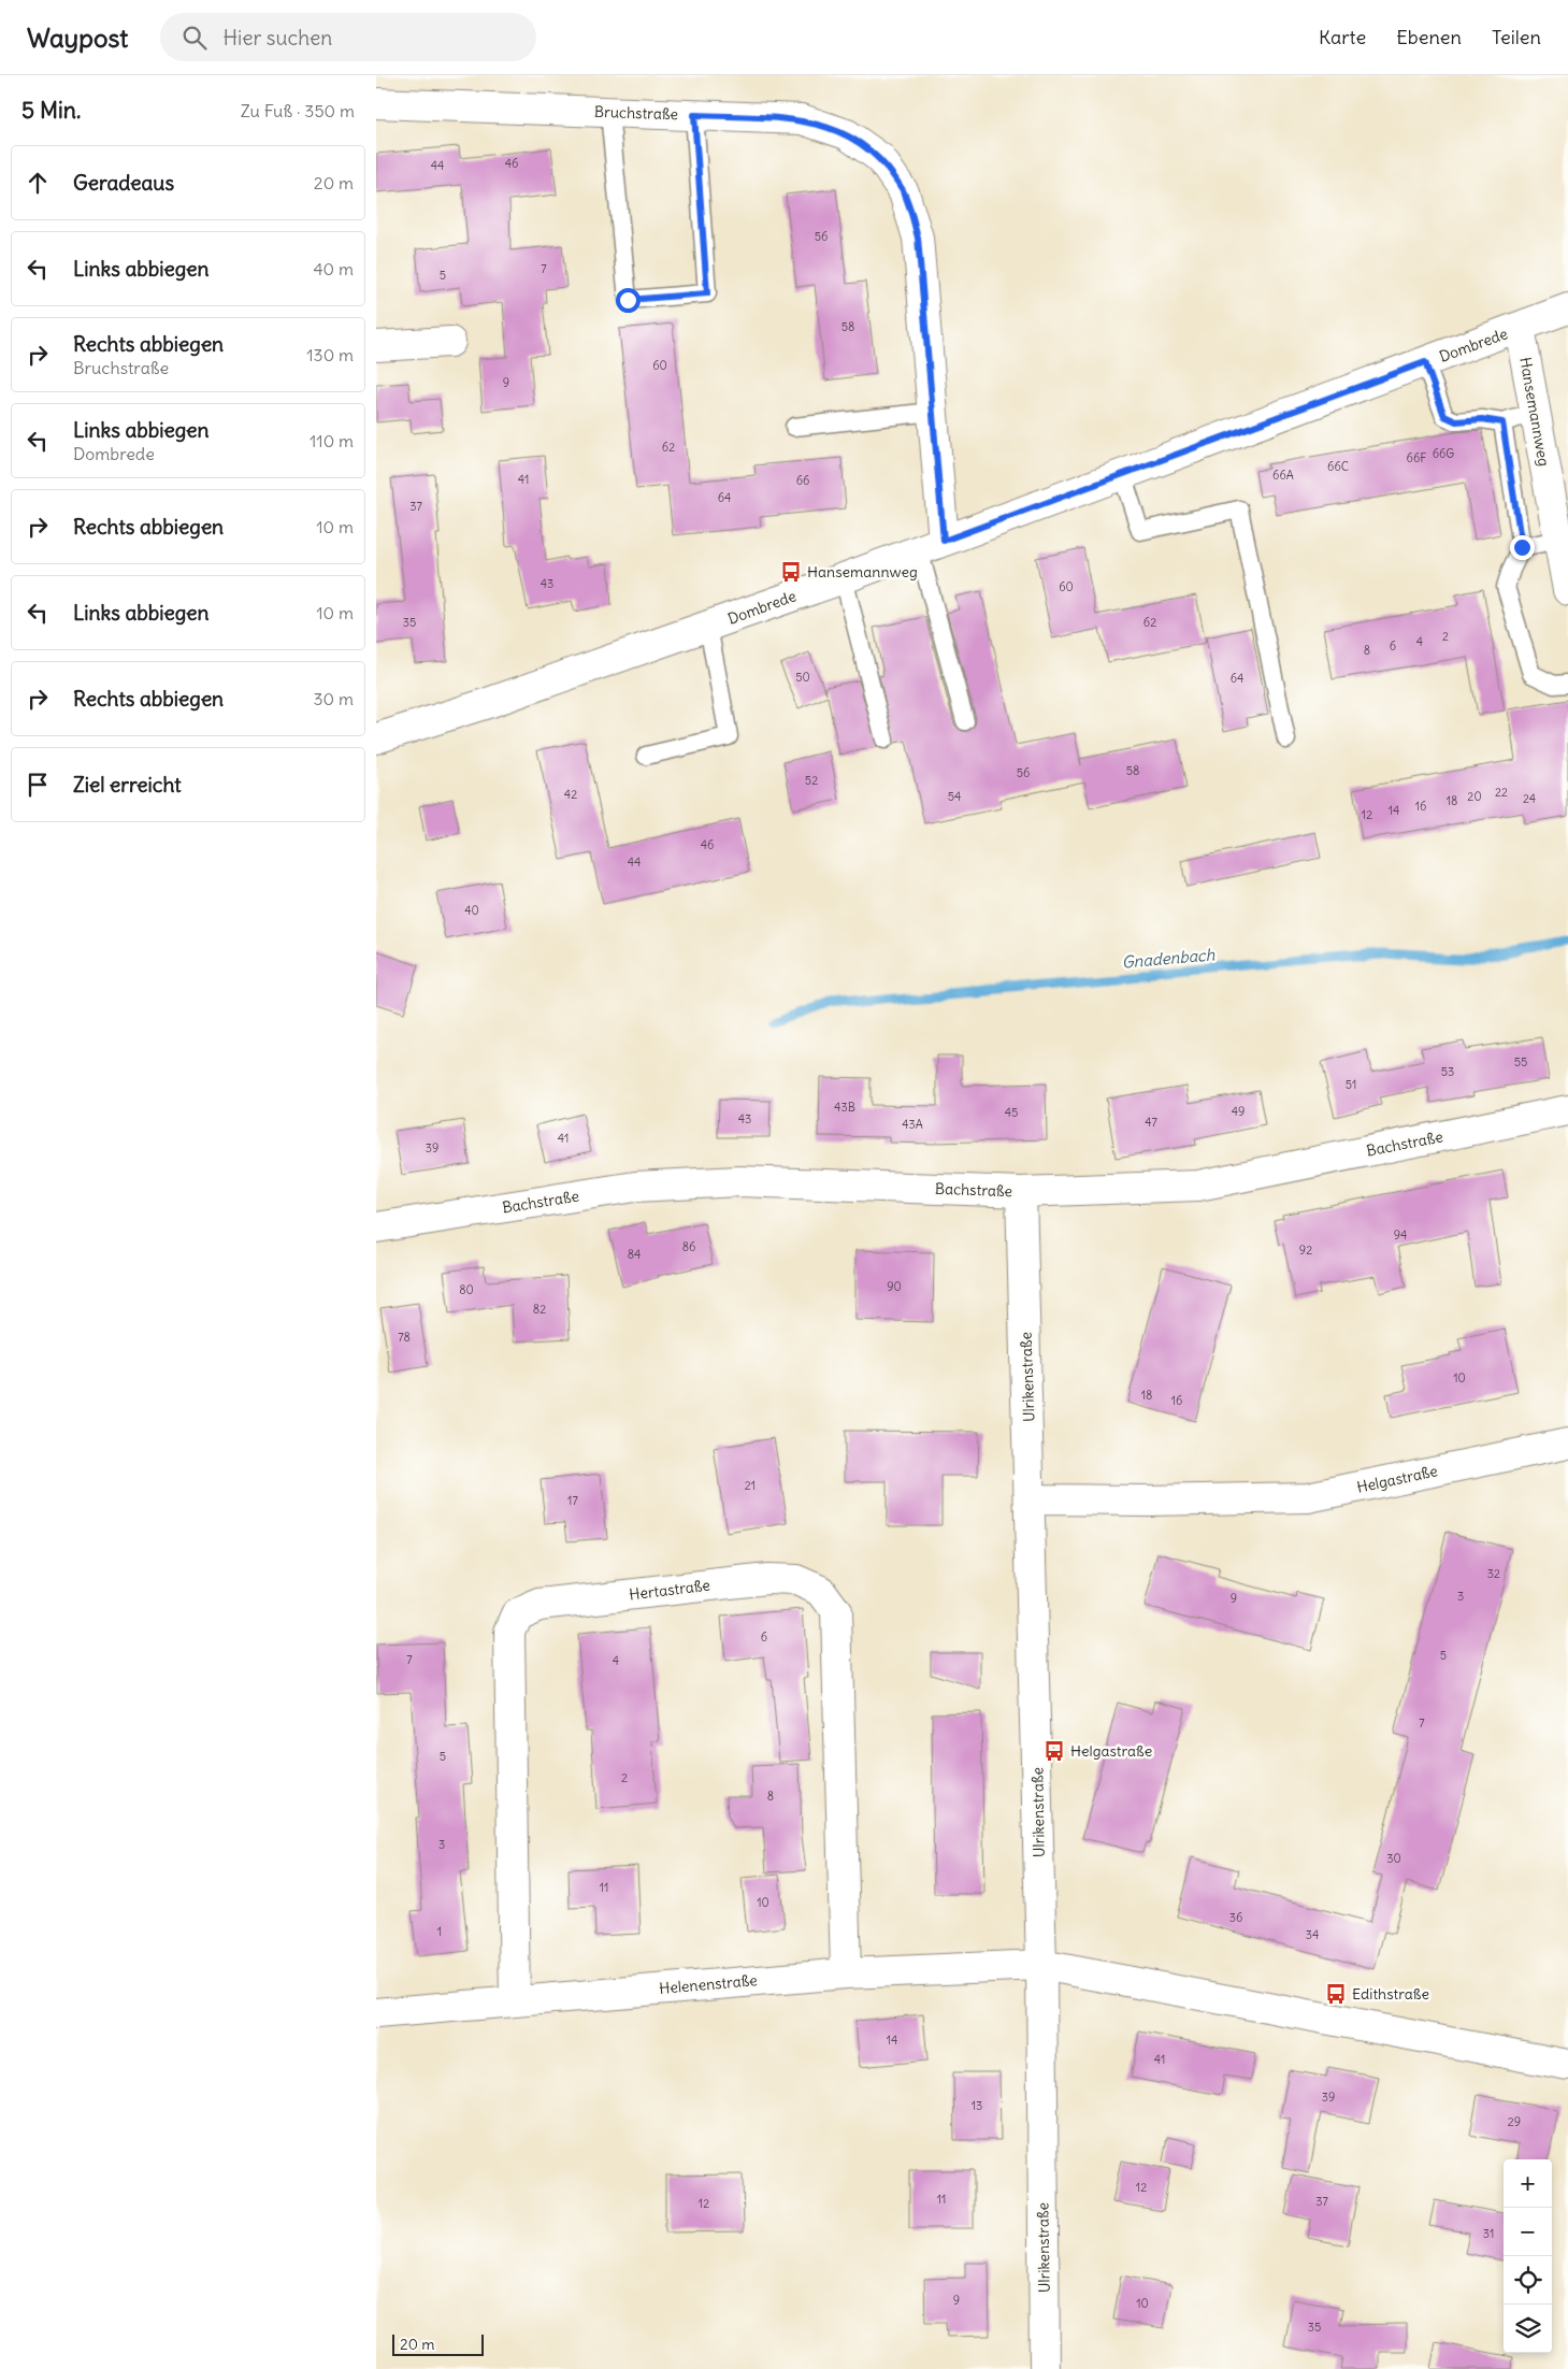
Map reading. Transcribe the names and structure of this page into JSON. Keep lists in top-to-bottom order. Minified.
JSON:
{"streets":{"street":["Bruchstraße","Dombrede","Hansemannweg","Bachstraße","Ulrikenstraße","Helgastraße","Hertastraße","Helenenstraße"]},"crossings":[["Bruchstraße","Dombrede"],["Dombrede","Hansemannweg"],["Bachstraße","Ulrikenstraße"],["Ulrikenstraße","Helgastraße"],["Ulrikenstraße","Helenenstraße"],["Hertastraße","Helenenstraße"]],"water":["Gnadenbach"],"places":{"bus stop":["Hansemannweg","Helgastraße","Edithstraße"]},"house_numbers":["46","44","56","7","5","58","60","9","62","66G","66F","66C","66A","41","66","64","37","43","60","35","62","2","4","6","8","50","64","58","56","52","22","42","54","20","24","18","16","14","12","46","44","40","55","53","51","43B","49","45","43","47","43A","41","39","94","86","92","84","90","80","82","78","10","18","16","21","17","32","3","9","6","5","7","4","7","5","2","8","3","30","11","10","36","1","34","14","41","39","13","29","12","11","37","12","31","9","10","35"],"scale_bar":"20 m","page":{"header":"Waypost","search":"Hier suchen","nav":["Karte","Ebenen","Teilen"],"heading":["5 Min.","Zu Fuß · 350 m"],"list":[["Geradeaus","20 m"],["Links abbiegen","40 m"],["Rechts abbiegen","Bruchstraße","130 m"],["Links abbiegen","Dombrede","110 m"],["Rechts abbiegen","10 m"],["Links abbiegen","10 m"],["Rechts abbiegen","30 m"],"Ziel erreicht"],"map_buttons":["+","−"],"scale":"20 m"}}
